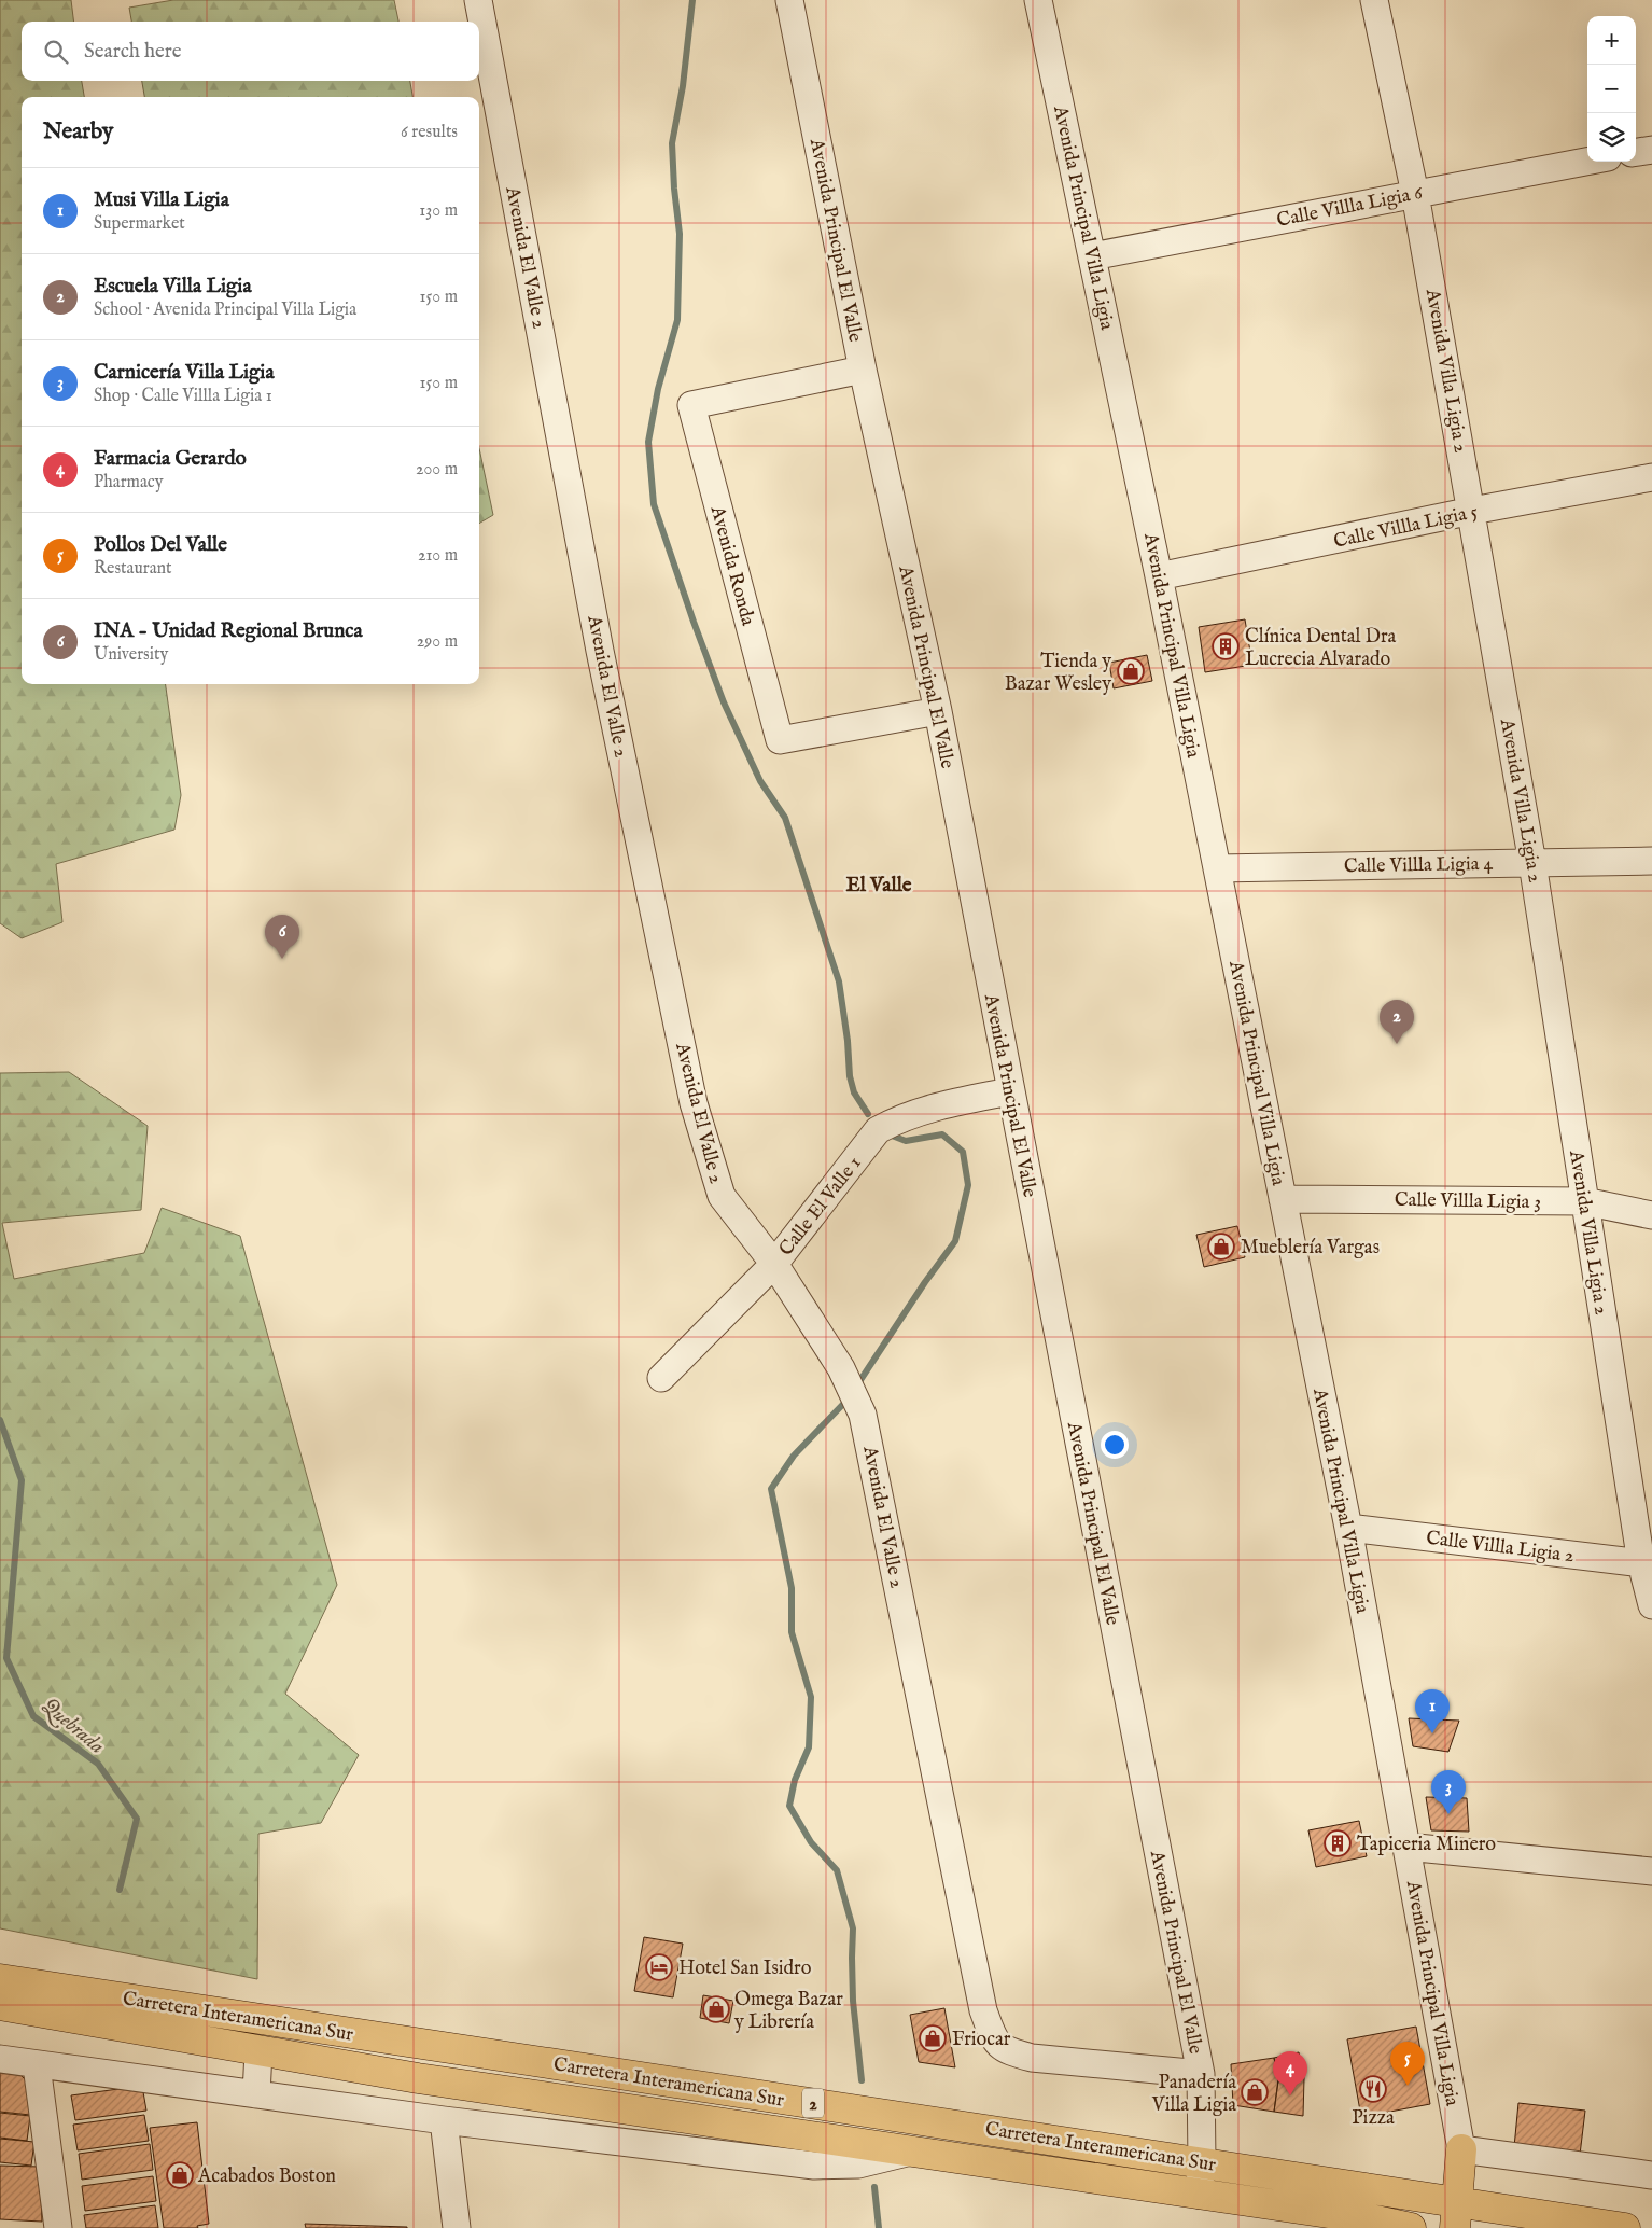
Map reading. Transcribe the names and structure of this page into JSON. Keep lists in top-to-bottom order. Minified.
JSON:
{"streets":{"highway":["Carretera Interamericana Sur","2"],"street":["Calle Villla Ligia 6","Avenida Principal Villa Ligia","Avenida Principal El Valle","Avenida El Valle 2","Avenida Villa Ligia 2","Calle Villla Ligia 5","Avenida Ronda","Calle Villla Ligia 4","Calle Villla Ligia 3","Calle El Valle 1","Calle Villla Ligia 2"]},"crossings":[["Calle Villla Ligia 6","Avenida Principal Villa Ligia"],["Calle Villla Ligia 6","Avenida Villa Ligia 2"],["Avenida Principal Villa Ligia","Calle Villla Ligia 5"],["Avenida Principal Villa Ligia","Calle Villla Ligia 4"],["Avenida Principal Villa Ligia","Calle Villla Ligia 3"],["Avenida Principal Villa Ligia","Calle Villla Ligia 2"],["Avenida Principal El Valle","Avenida El Valle 2"],["Avenida Principal El Valle","Avenida Ronda"],["Avenida Principal El Valle","Calle El Valle 1"],["Avenida Principal El Valle","Carretera Interamericana Sur"],["Avenida El Valle 2","Calle El Valle 1"],["Avenida Villa Ligia 2","Calle Villla Ligia 5"],["Avenida Villa Ligia 2","Calle Villla Ligia 4"],["Avenida Villa Ligia 2","Calle Villla Ligia 3"],["Avenida Villa Ligia 2","Calle Villla Ligia 2"]],"districts":["El Valle"],"water":["Quebrada"],"places":{"building":["Clínica Dental Dra Lucrecia Alvarado","Tapiceria Minero"],"shop":["Tienda y Bazar Wesley","Mueblería Vargas","Omega Bazar y Librería","Friocar","Panadería Villa Ligia","Acabados Boston"],"hotel":["Hotel San Isidro"],"restaurant":["Pizza"]},"page":{"map_buttons":["+","−"],"search":"Search here","heading":["Nearby","6 results"],"list":[{"mark":"1","name":"Musi Villa Ligia","note":"Supermarket","value":"130 m"},{"mark":"2","name":"Escuela Villa Ligia","note":"School · Avenida Principal Villa Ligia","value":"150 m"},{"mark":"3","name":"Carnicería Villa Ligia","note":"Shop · Calle Villla Ligia 1","value":"150 m"},{"mark":"4","name":"Farmacia Gerardo","note":"Pharmacy","value":"200 m"},{"mark":"5","name":"Pollos Del Valle","note":"Restaurant","value":"210 m"},{"mark":"6","name":"INA - Unidad Regional Brunca","note":"University","value":"290 m"}],"pins":["6","2","1","3","5","4"]}}
